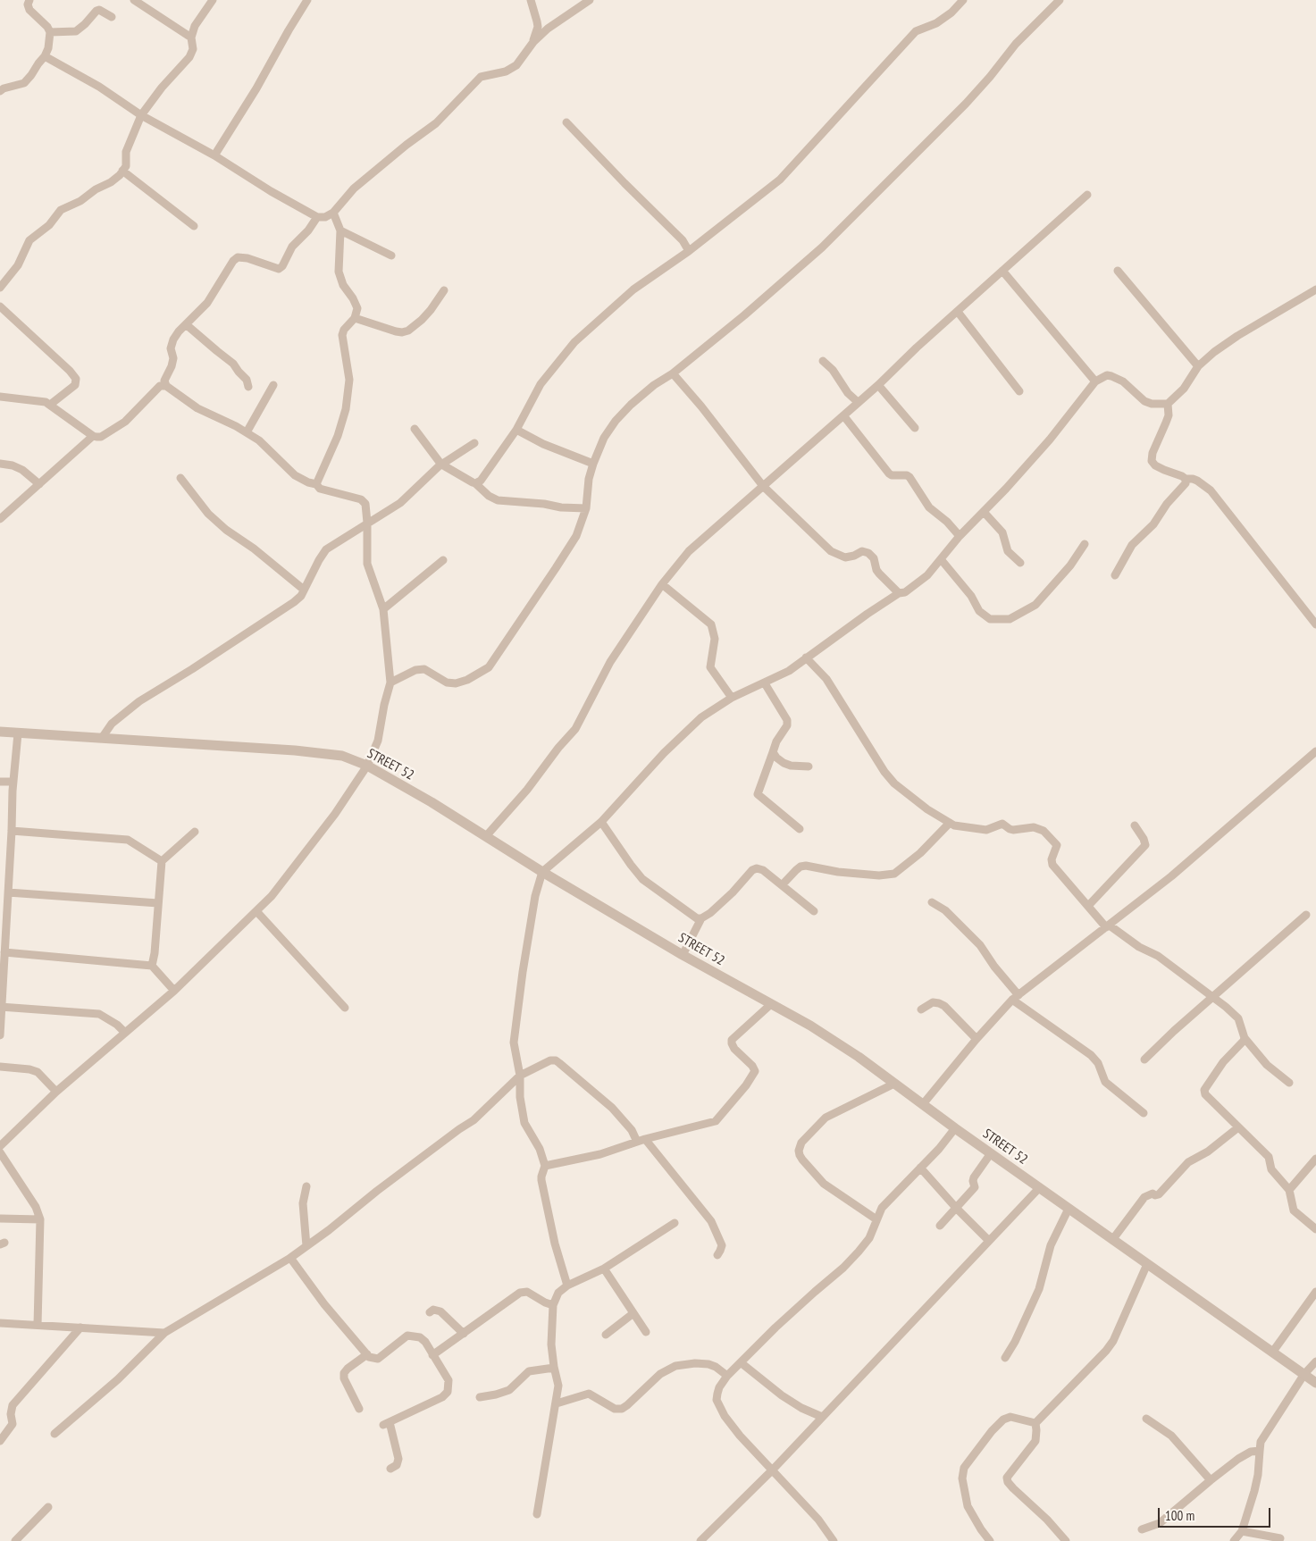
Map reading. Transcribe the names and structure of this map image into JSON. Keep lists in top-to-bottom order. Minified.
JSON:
{"streets":{"street":["STREET 52"]},"scale_bar":"100 m"}
